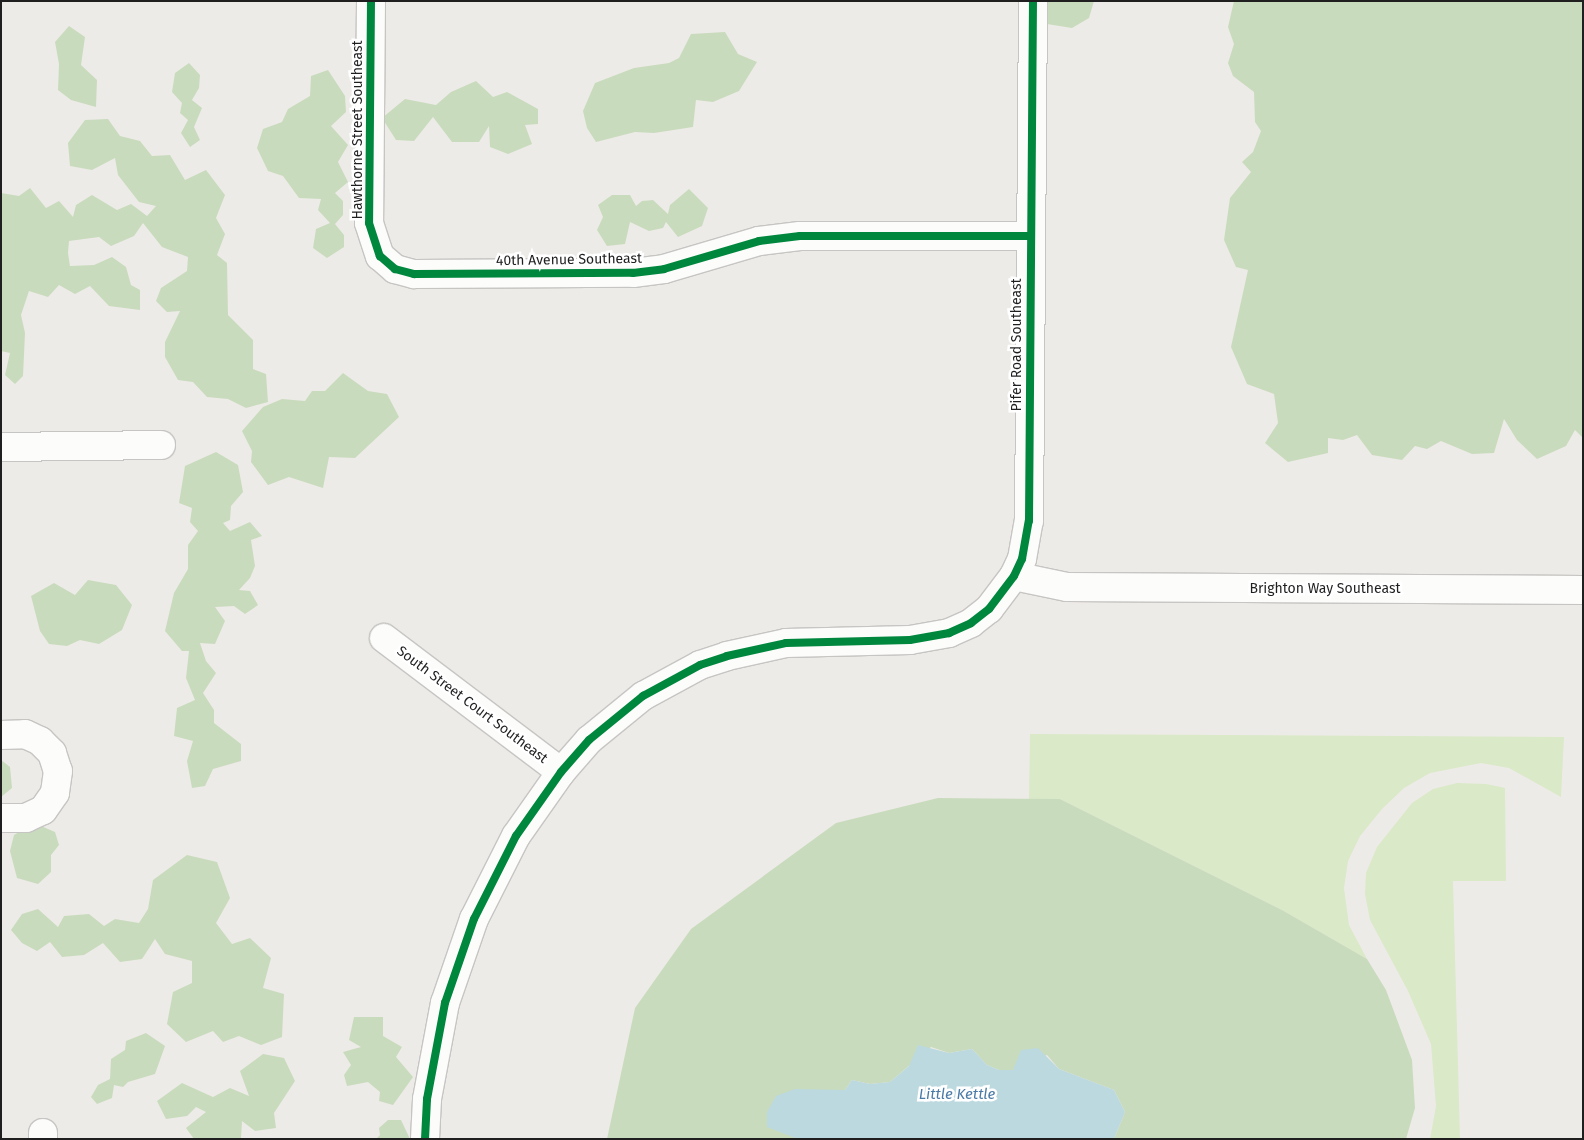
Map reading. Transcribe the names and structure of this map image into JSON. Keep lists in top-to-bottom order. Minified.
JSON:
{"streets":{"street":["Hawthorne Street Southeast","40th Avenue Southeast","Pifer Road Southeast","Brighton Way Southeast","South Street Court Southeast"]},"crossings":[["Hawthorne Street Southeast","40th Avenue Southeast"],["40th Avenue Southeast","Pifer Road Southeast"],["Pifer Road Southeast","Brighton Way Southeast"],["Pifer Road Southeast","South Street Court Southeast"]],"water":["Little Kettle"]}
